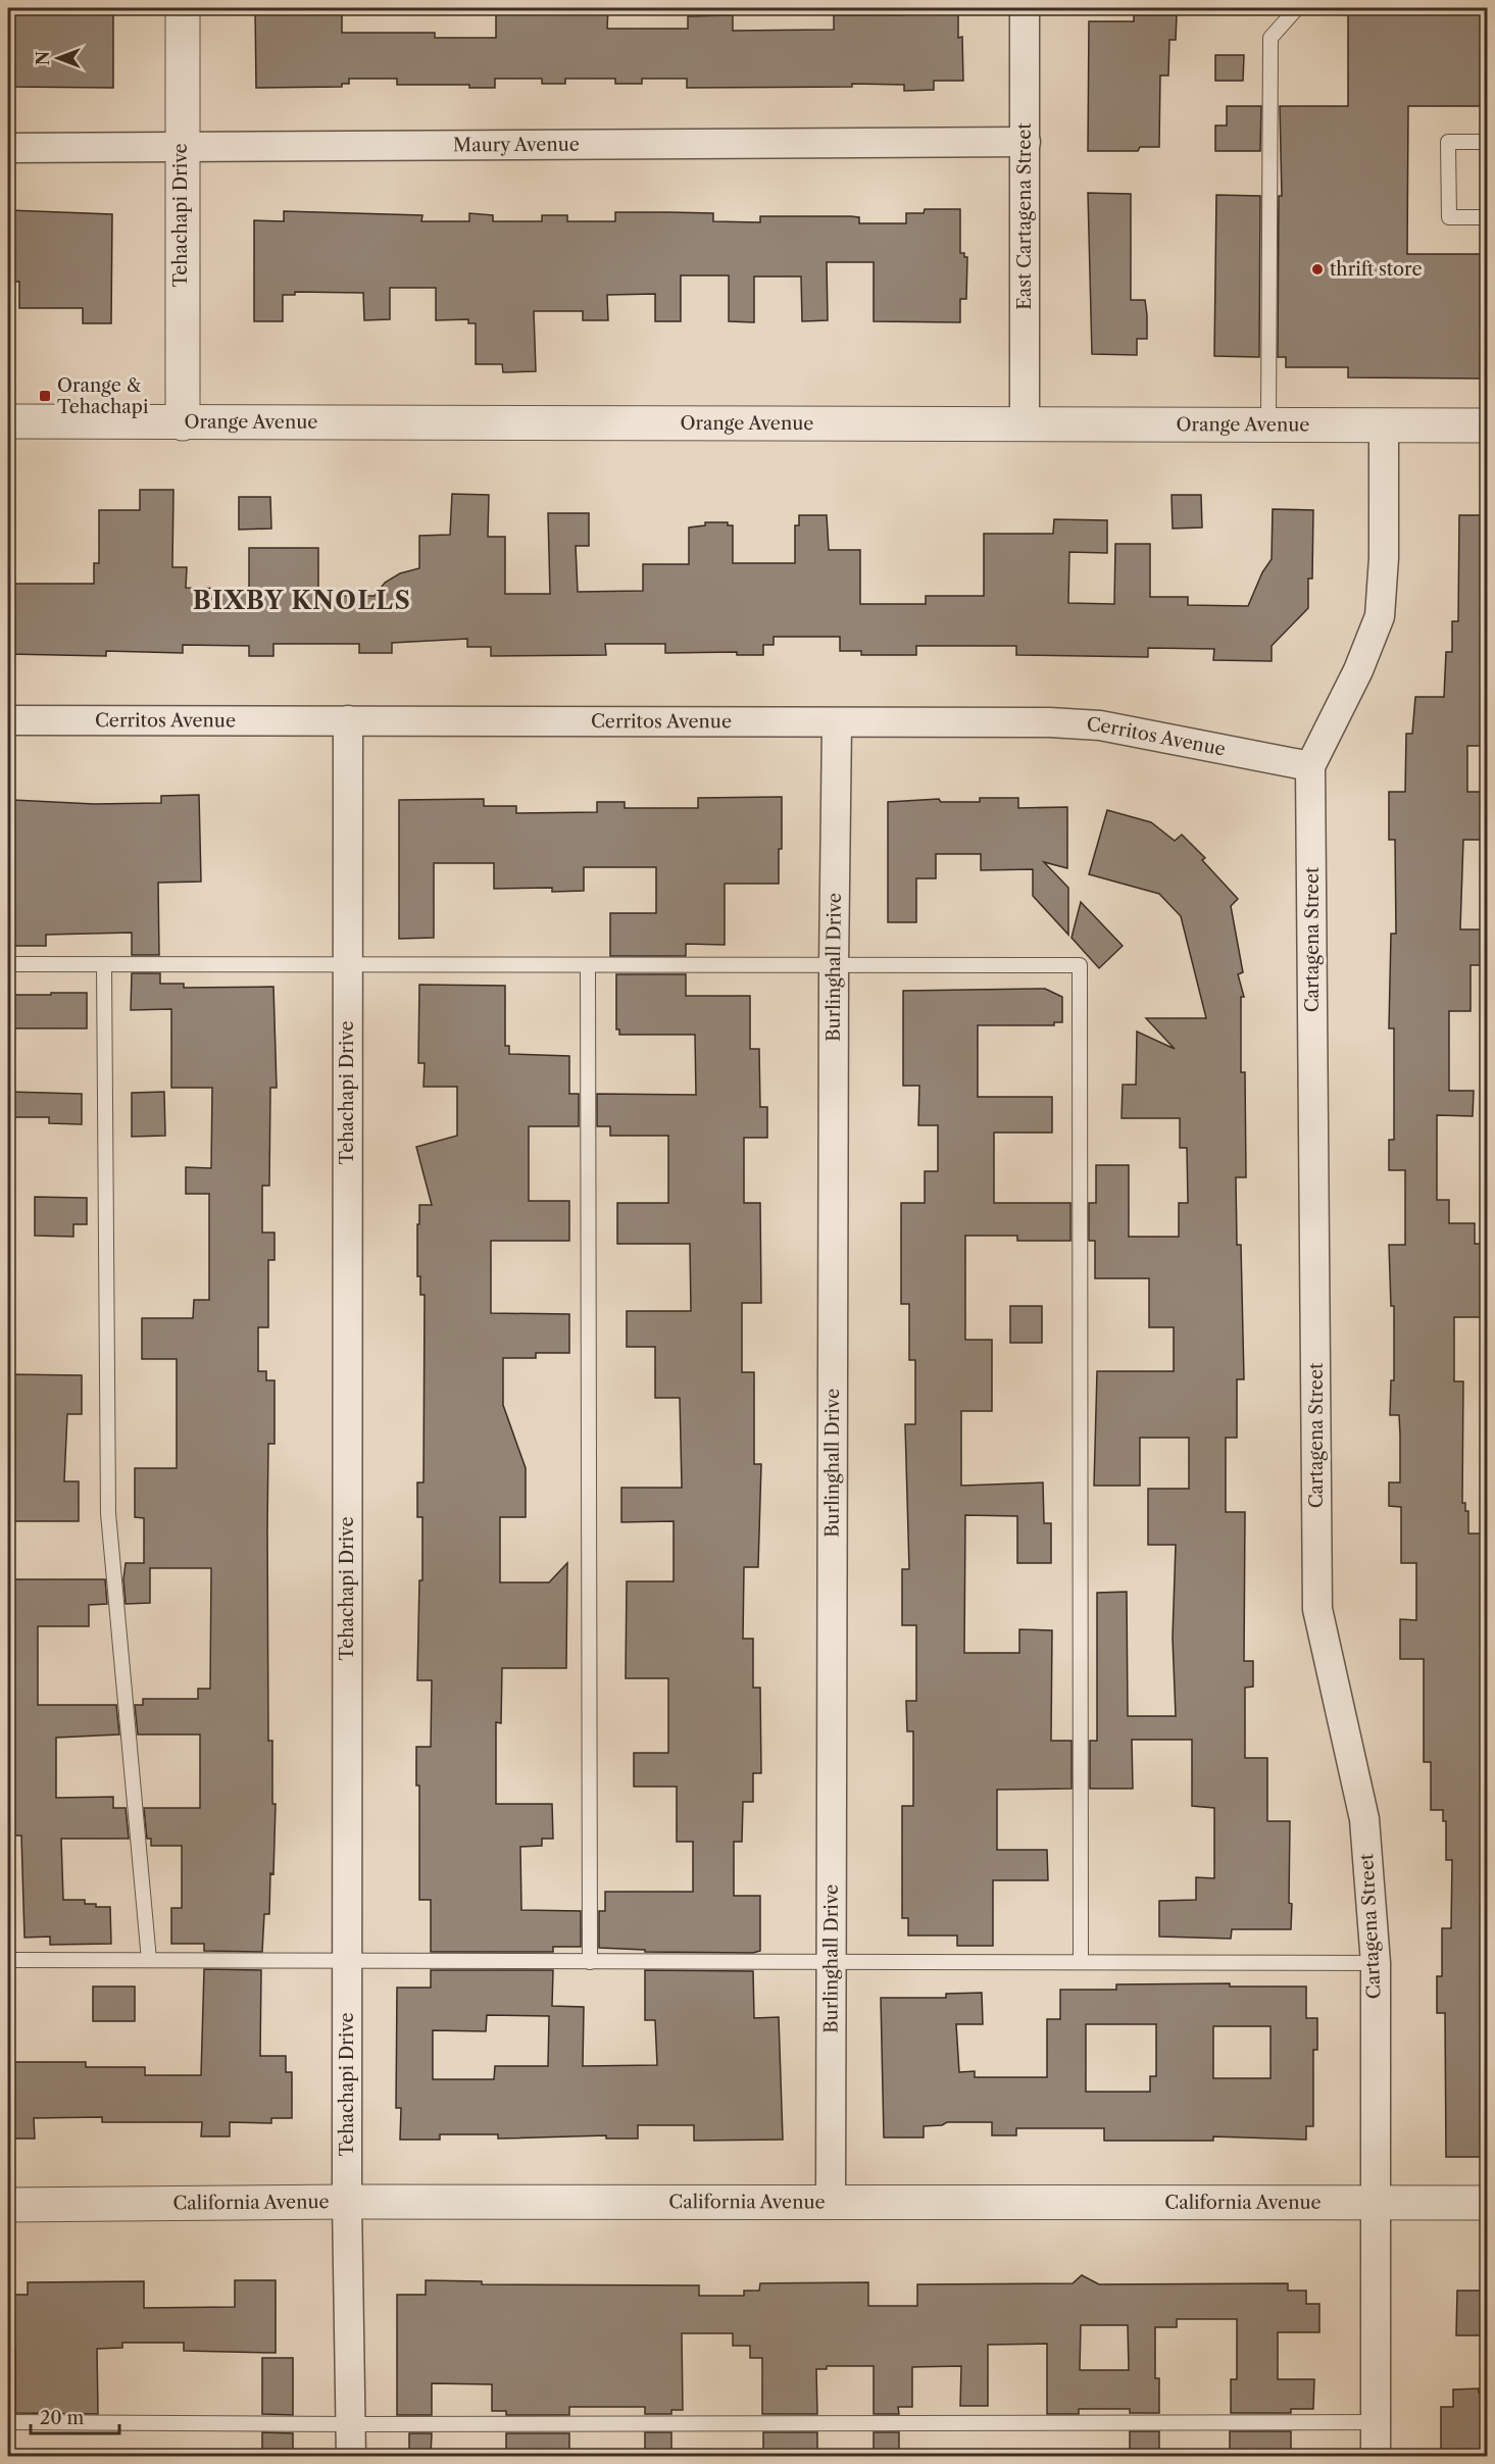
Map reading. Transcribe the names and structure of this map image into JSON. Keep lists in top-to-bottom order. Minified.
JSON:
{"streets":{"street":["Maury Avenue","Tehachapi Drive","East Cartagena Street","Orange Avenue","Cerritos Avenue","Cartagena Street","Burlinghall Drive","California Avenue"]},"crossings":[["Maury Avenue","Tehachapi Drive"],["Maury Avenue","East Cartagena Street"],["Tehachapi Drive","Orange Avenue"],["Tehachapi Drive","Cerritos Avenue"],["Tehachapi Drive","California Avenue"],["East Cartagena Street","Orange Avenue"],["Orange Avenue","Cartagena Street"],["Cerritos Avenue","Cartagena Street"],["Cerritos Avenue","Burlinghall Drive"],["Cartagena Street","California Avenue"],["Burlinghall Drive","California Avenue"]],"districts":["BIXBY KNOLLS"],"places":{"other":["thrift store"],"transit":["Orange & Tehachapi"]},"scale_bar":"20 m","north":"left"}
